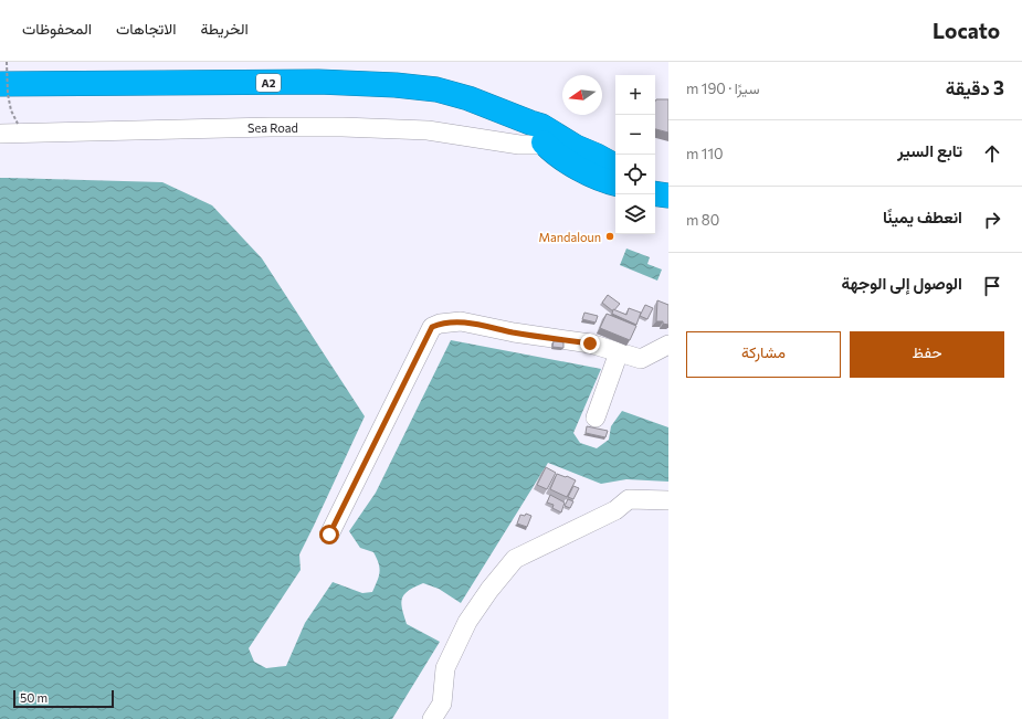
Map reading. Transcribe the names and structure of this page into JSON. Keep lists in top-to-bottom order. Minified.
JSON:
{"streets":{"highway":["A2"],"street":["Sea Road"]},"crossings":[["A2","Sea Road"]],"places":["Mandaloun"],"scale_bar":"50 m","north":"left","page":{"header":"Locato","nav":["الخريطة","الاتجاهات","المحفوظات"],"heading":["3 دقيقة","سيرًا · 190 m"],"map_buttons":["+","−"],"list":[["تابع السير","110 m"],["انعطف يمينًا","80 m"],"الوصول إلى الوجهة"],"buttons":["حفظ","مشاركة"],"scale":"50 m"}}
